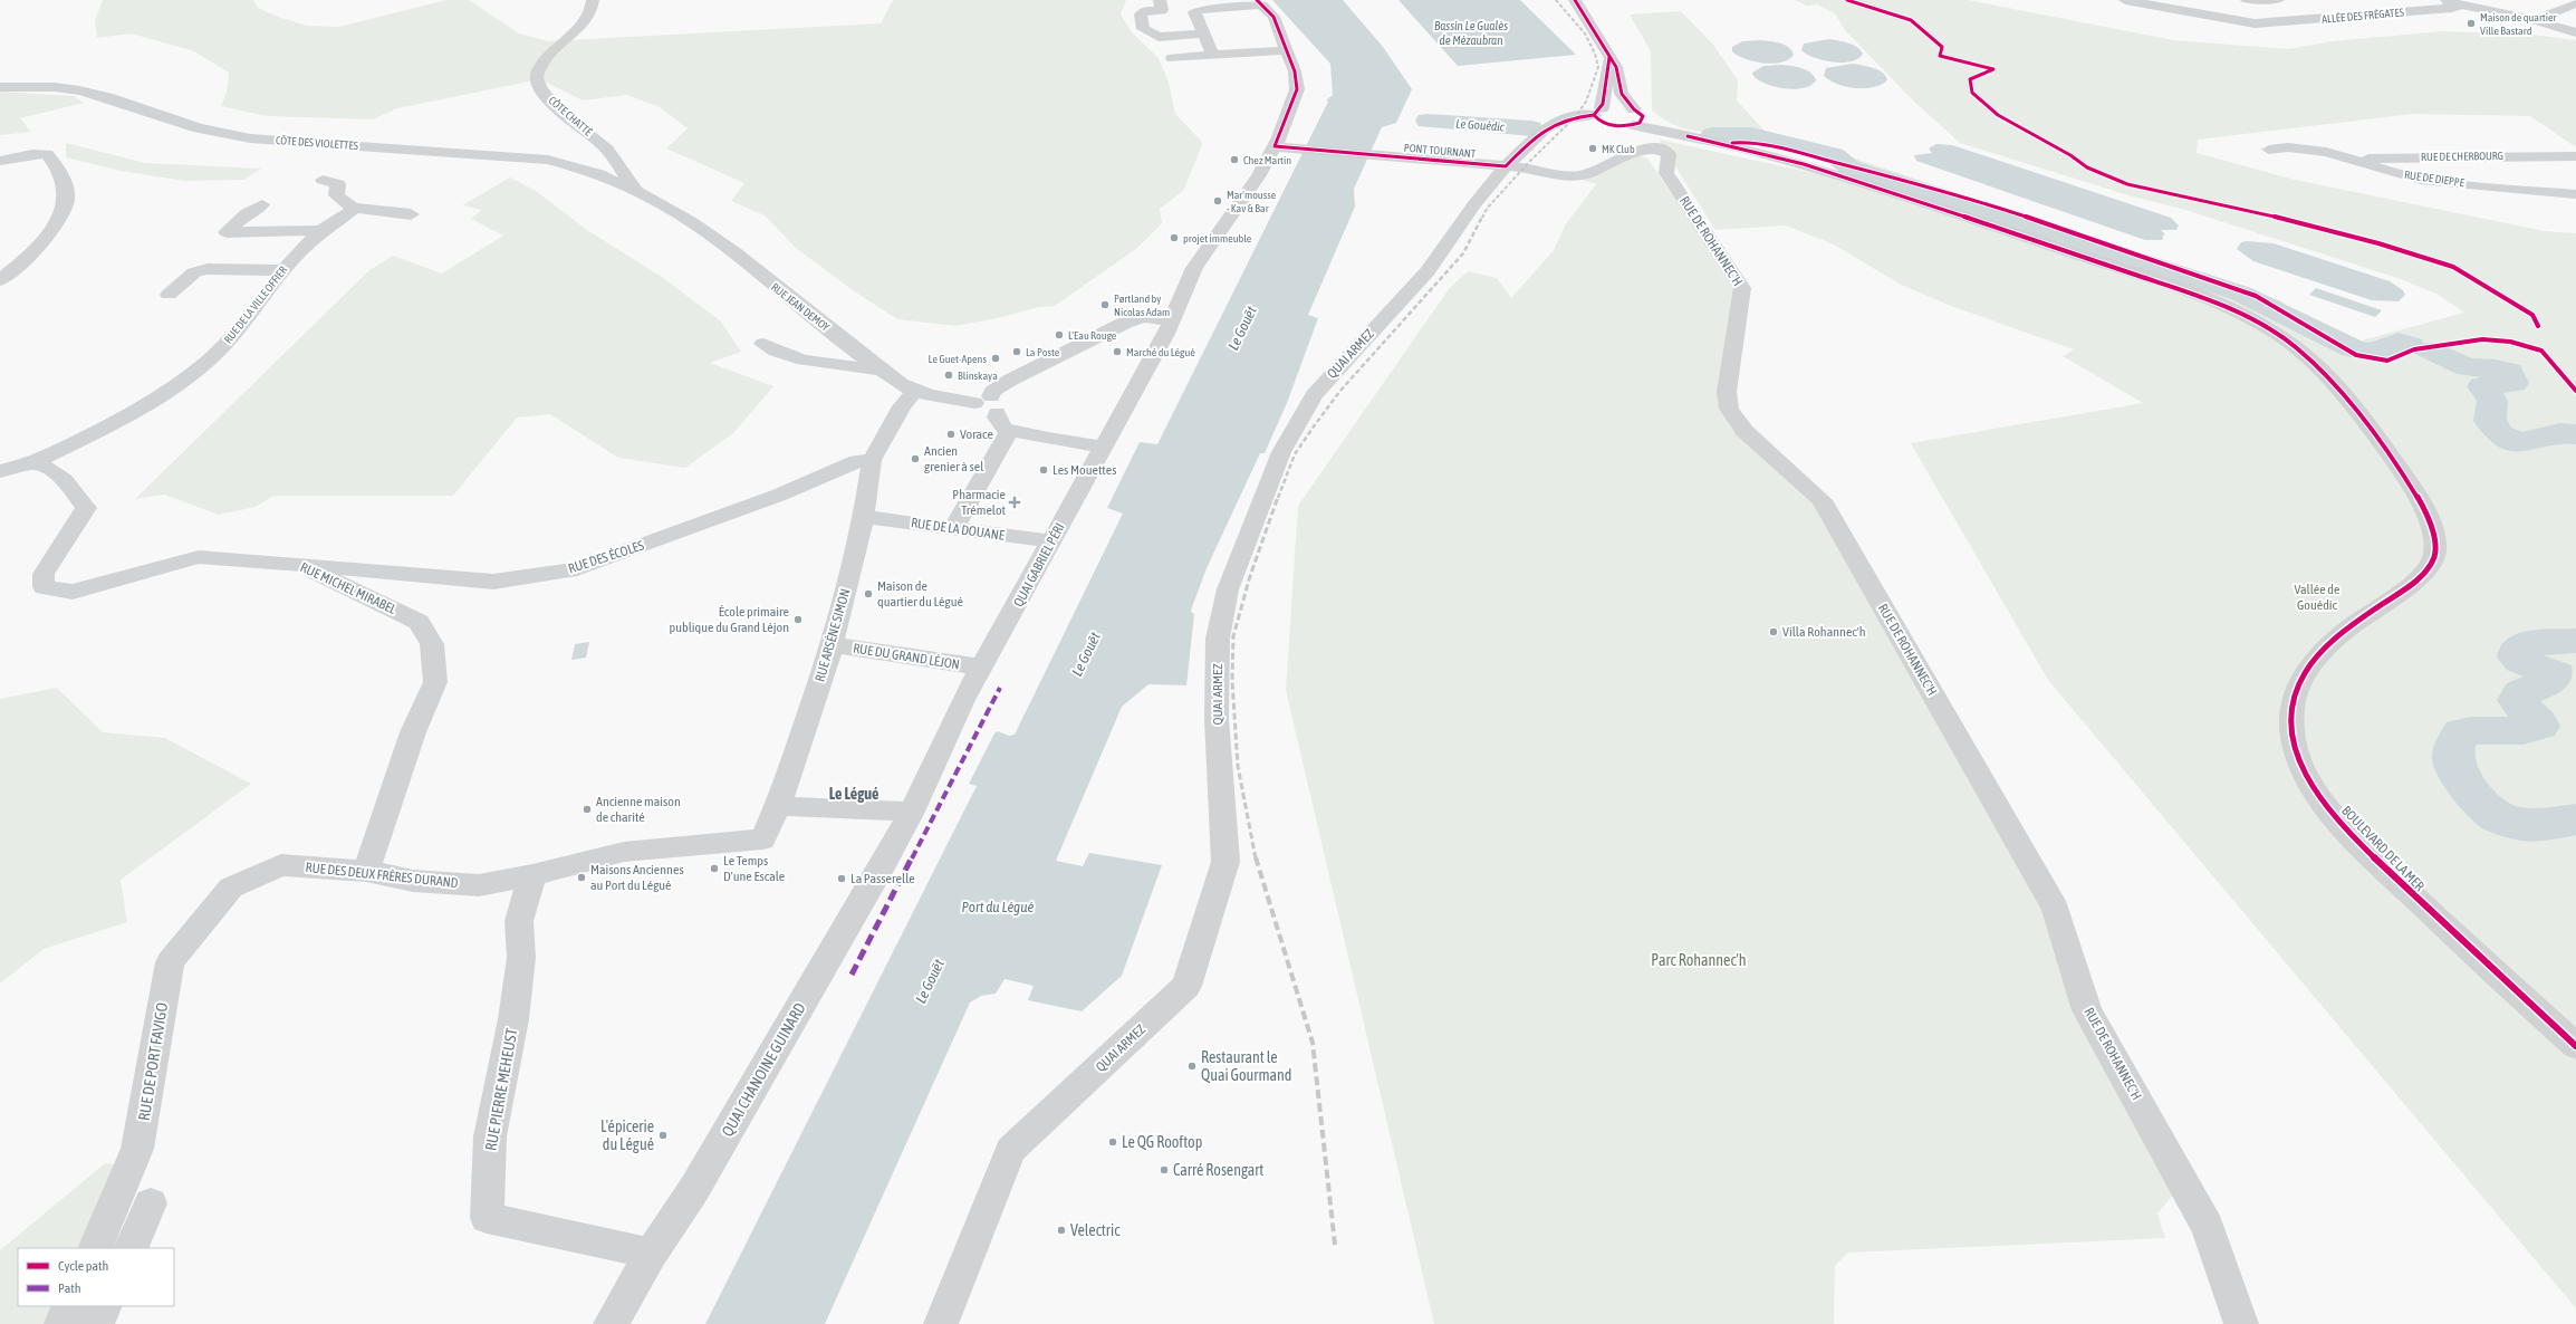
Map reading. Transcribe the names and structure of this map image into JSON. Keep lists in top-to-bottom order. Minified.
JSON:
{"streets":{"street":["ALLÉE DES FRÉGATES","CÔTE CHATTÉ","CÔTE DES VIOLETTES","PONT TOURNANT","RUE DE CHERBOURG","RUE DE DIEPPE","RUE DE ROHANNEC'H","RUE DE LA VILLE OFFIER","RUE JEAN DEMOY","QUAI ARMEZ","RUE DE LA DOUANE","RUE DES ÉCOLES","QUAI GABRIEL PÉRI","RUE MICHEL MIRABEL","RUE ARSÈNE SIMON","RUE DU GRAND LÉJON","BOULEVARD DE LA MER","RUE DES DEUX FRÈRES DURAND","RUE DE PORT FAVIGO","QUAI CHANOINE GUINARD","RUE PIERRE MEHEUST"]},"crossings":[["CÔTE CHATTÉ","CÔTE DES VIOLETTES"],["CÔTE CHATTÉ","RUE JEAN DEMOY"],["CÔTE DES VIOLETTES","RUE JEAN DEMOY"],["PONT TOURNANT","RUE DE ROHANNEC'H"],["PONT TOURNANT","QUAI ARMEZ"],["PONT TOURNANT","QUAI GABRIEL PÉRI"],["RUE DE CHERBOURG","RUE DE DIEPPE"],["RUE DE ROHANNEC'H","QUAI ARMEZ"],["RUE DE LA VILLE OFFIER","RUE MICHEL MIRABEL"],["QUAI ARMEZ","BOULEVARD DE LA MER"],["RUE DE LA DOUANE","QUAI GABRIEL PÉRI"],["RUE DE LA DOUANE","RUE ARSÈNE SIMON"],["RUE DES ÉCOLES","RUE MICHEL MIRABEL"],["RUE DES ÉCOLES","RUE ARSÈNE SIMON"],["QUAI GABRIEL PÉRI","RUE DU GRAND LÉJON"],["QUAI GABRIEL PÉRI","QUAI CHANOINE GUINARD"],["RUE MICHEL MIRABEL","RUE DES DEUX FRÈRES DURAND"],["RUE ARSÈNE SIMON","RUE DU GRAND LÉJON"],["RUE ARSÈNE SIMON","RUE DES DEUX FRÈRES DURAND"],["RUE DES DEUX FRÈRES DURAND","RUE DE PORT FAVIGO"],["RUE DES DEUX FRÈRES DURAND","RUE PIERRE MEHEUST"],["QUAI CHANOINE GUINARD","RUE PIERRE MEHEUST"]],"districts":["Le Légué"],"water":["Bassin Le Gualès de Mézaubran","Le Gouédic","Le Gouët","Port du Légué"],"parks":["Vallée de Gouédic","Parc Rohannec'h"],"places":{"other":["Maison de quartier Ville Bastard","MK Club","Chez Martin","Mar'mousse - Kav & Bar","projet immeuble","Pørtland by Nicolas Adam","L'Eau Rouge","La Poste","Marché du Légué","Le Guet-Apens","Blinskaya","Vorace","Ancien grenier à sel","Les Mouettes","Maison de quartier du Légué","École primaire publique du Grand Léjon","Villa Rohannec'h","Ancienne maison de charité","Le Temps D'une Escale","Maisons Anciennes au Port du Légué","La Passerelle","Restaurant le Quai Gourmand","L'épicerie du Légué","Le QG Rooftop","Carré Rosengart","Velectric"],"health":["Pharmacie Trémelot"]},"legend":["Cycle path","Path"]}
